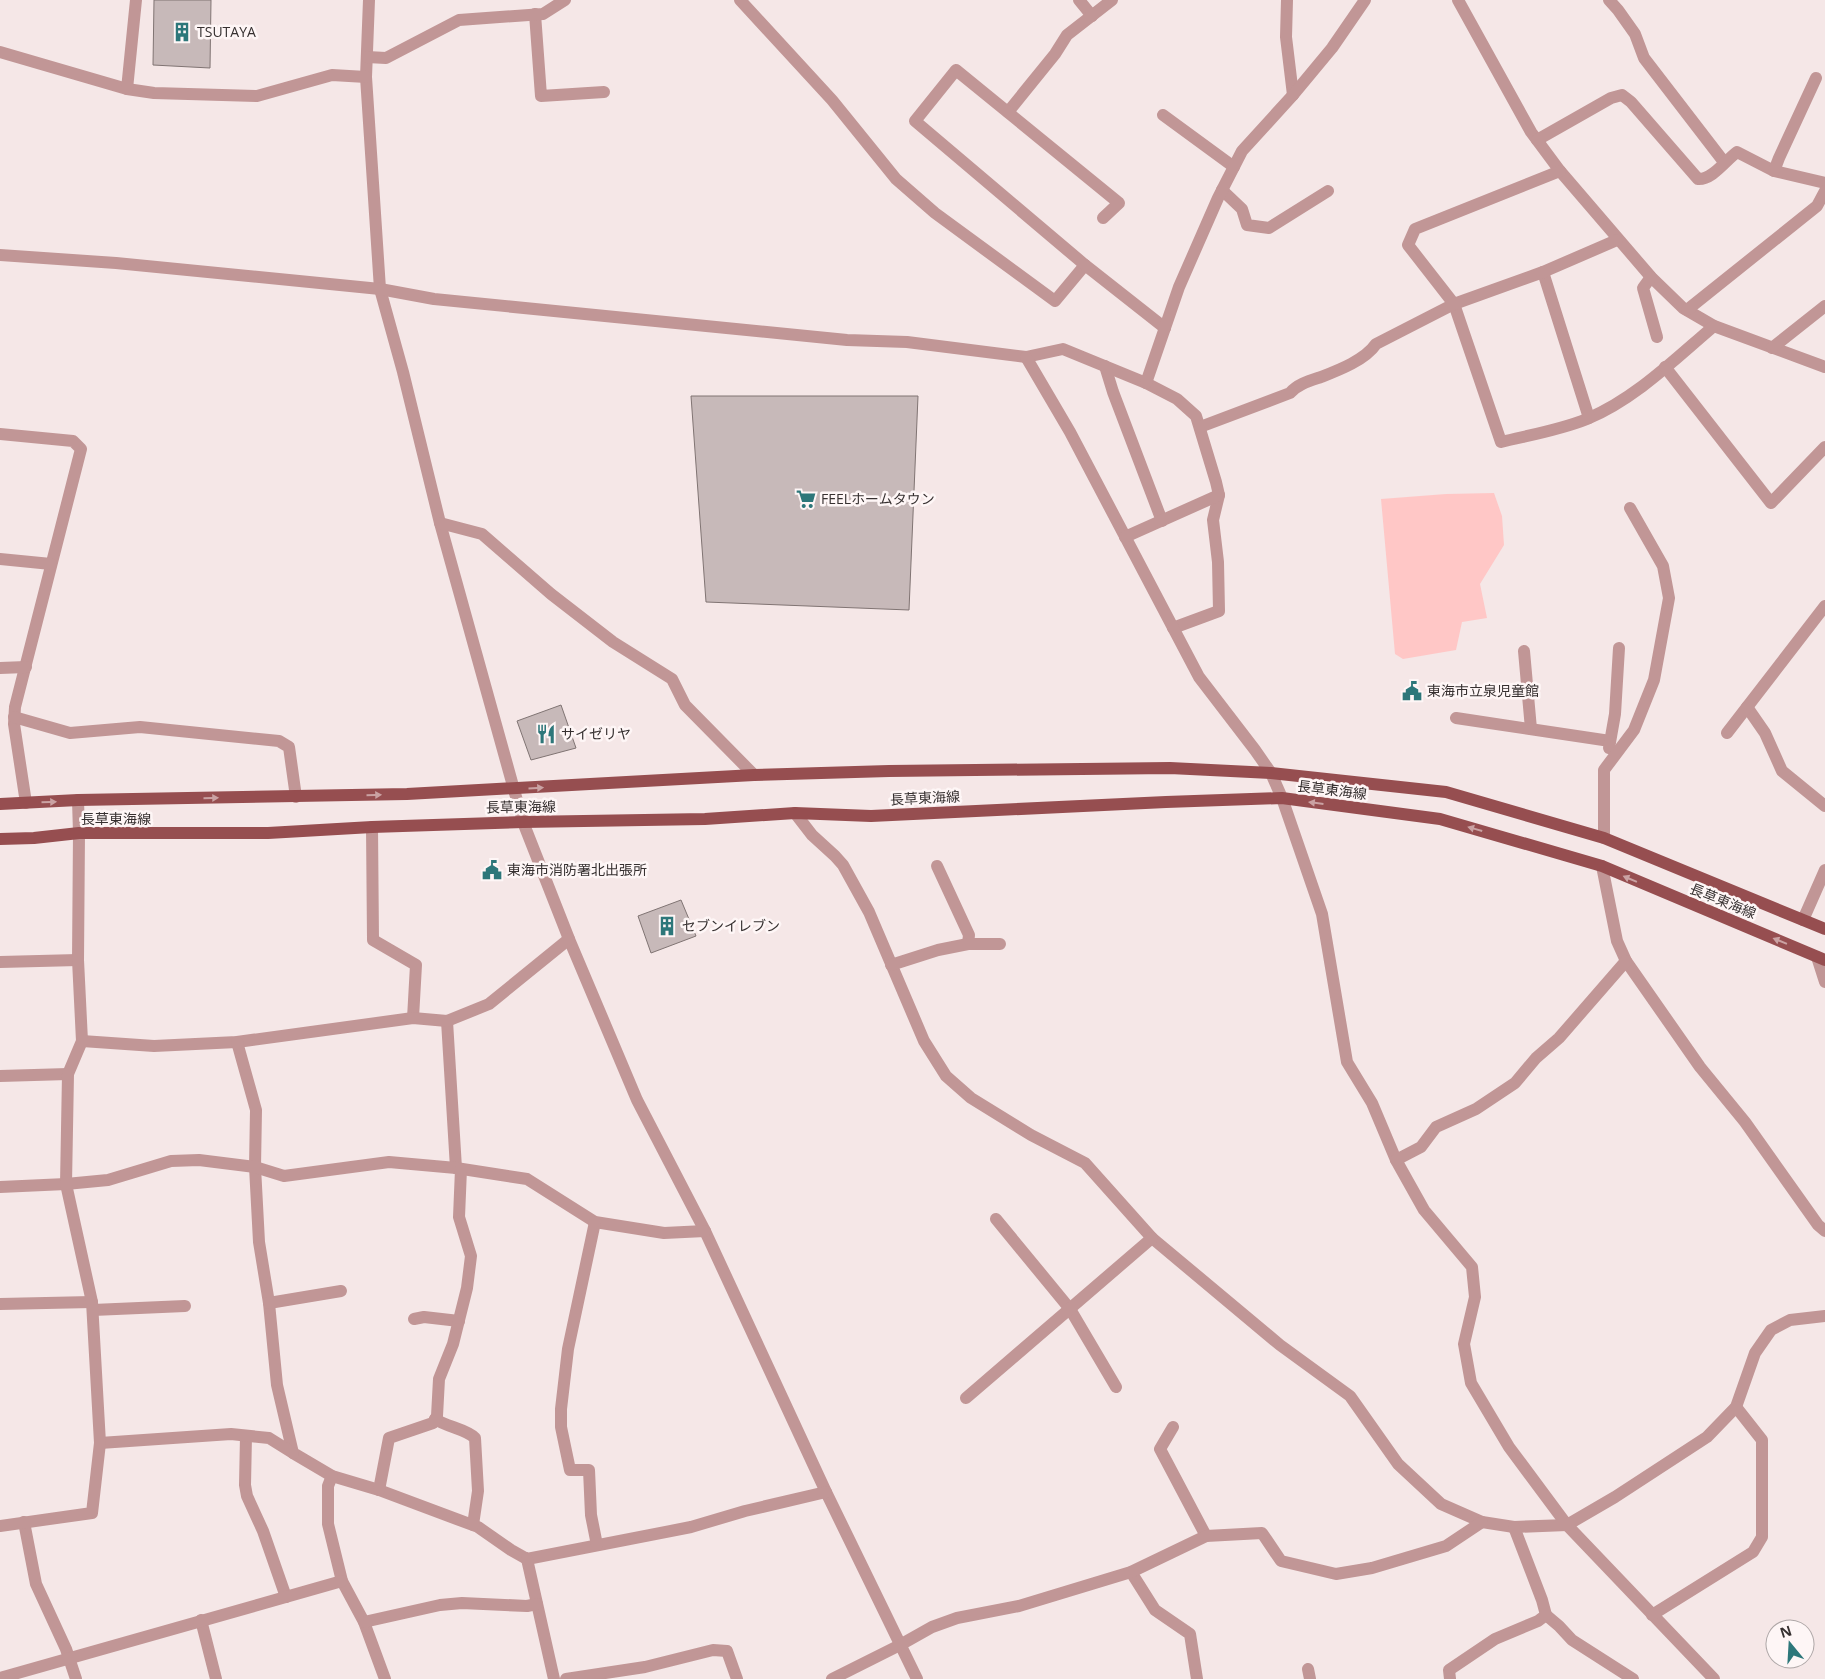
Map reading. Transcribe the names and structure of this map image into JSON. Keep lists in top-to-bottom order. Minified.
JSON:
{"streets":{"main road":["長草東海線"]},"places":{"building":["TSUTAYA","セブンイレブン"],"supermarket":["FEELホームタウン"],"public building":["東海市立泉児童館","東海市消防署北出張所"],"restaurant":["サイゼリヤ"]},"north":"top"}
